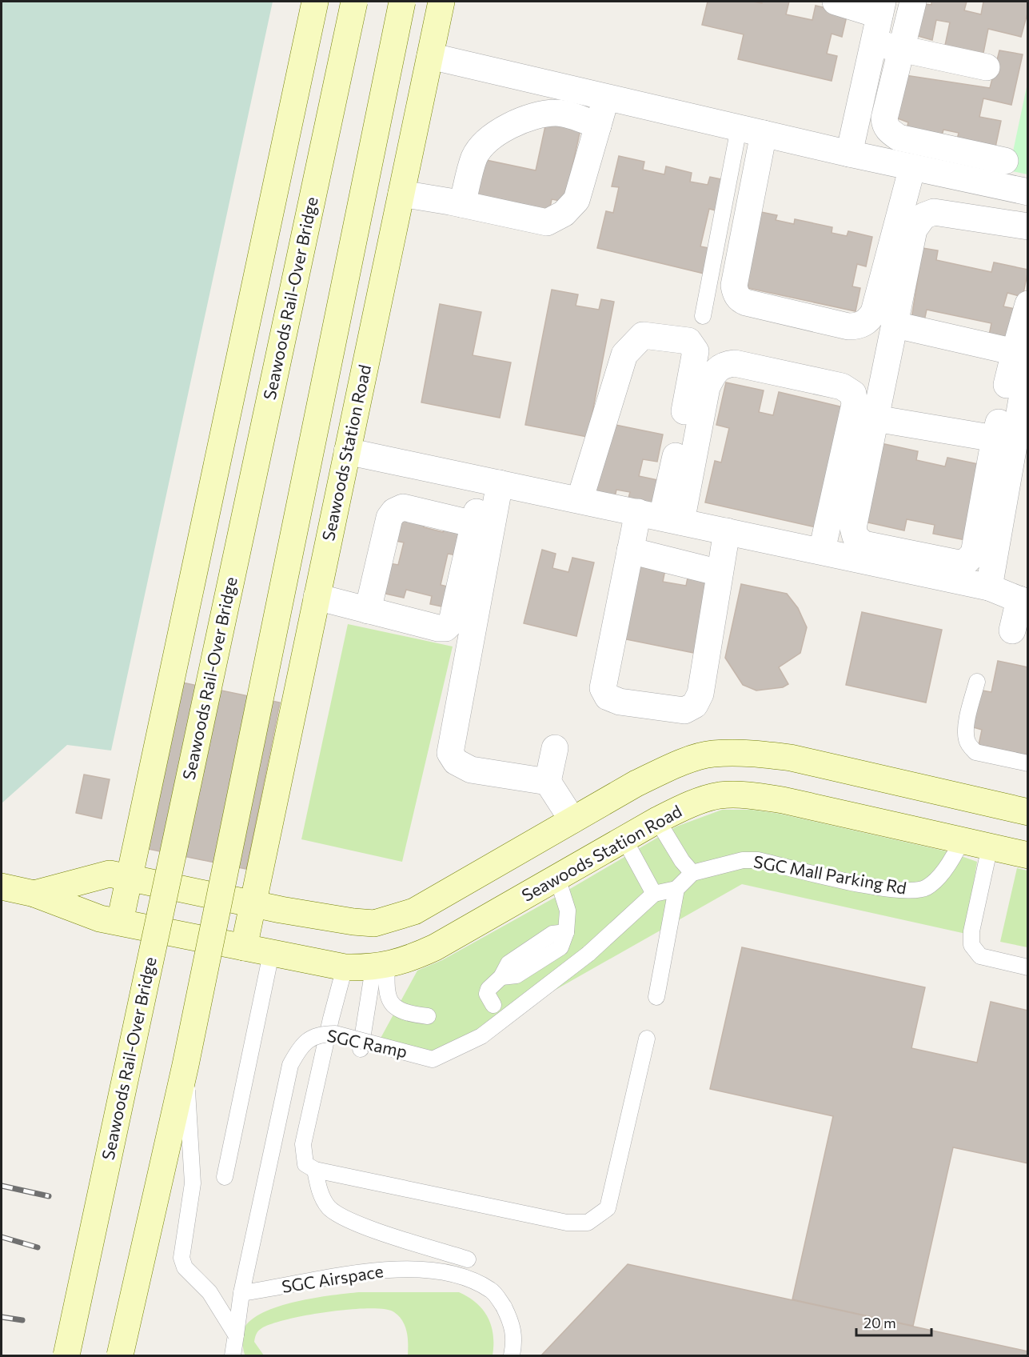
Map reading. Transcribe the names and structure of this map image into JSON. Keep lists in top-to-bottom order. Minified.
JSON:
{"streets":{"main road":["Seawoods Rail-Over Bridge","Seawoods Station Road"],"lane":["SGC Mall Parking Rd","SGC Ramp","SGC Airspace"]},"crossings":[["Seawoods Station Road","SGC Mall Parking Rd"],["SGC Ramp","SGC Airspace"]],"scale_bar":"20 m"}
